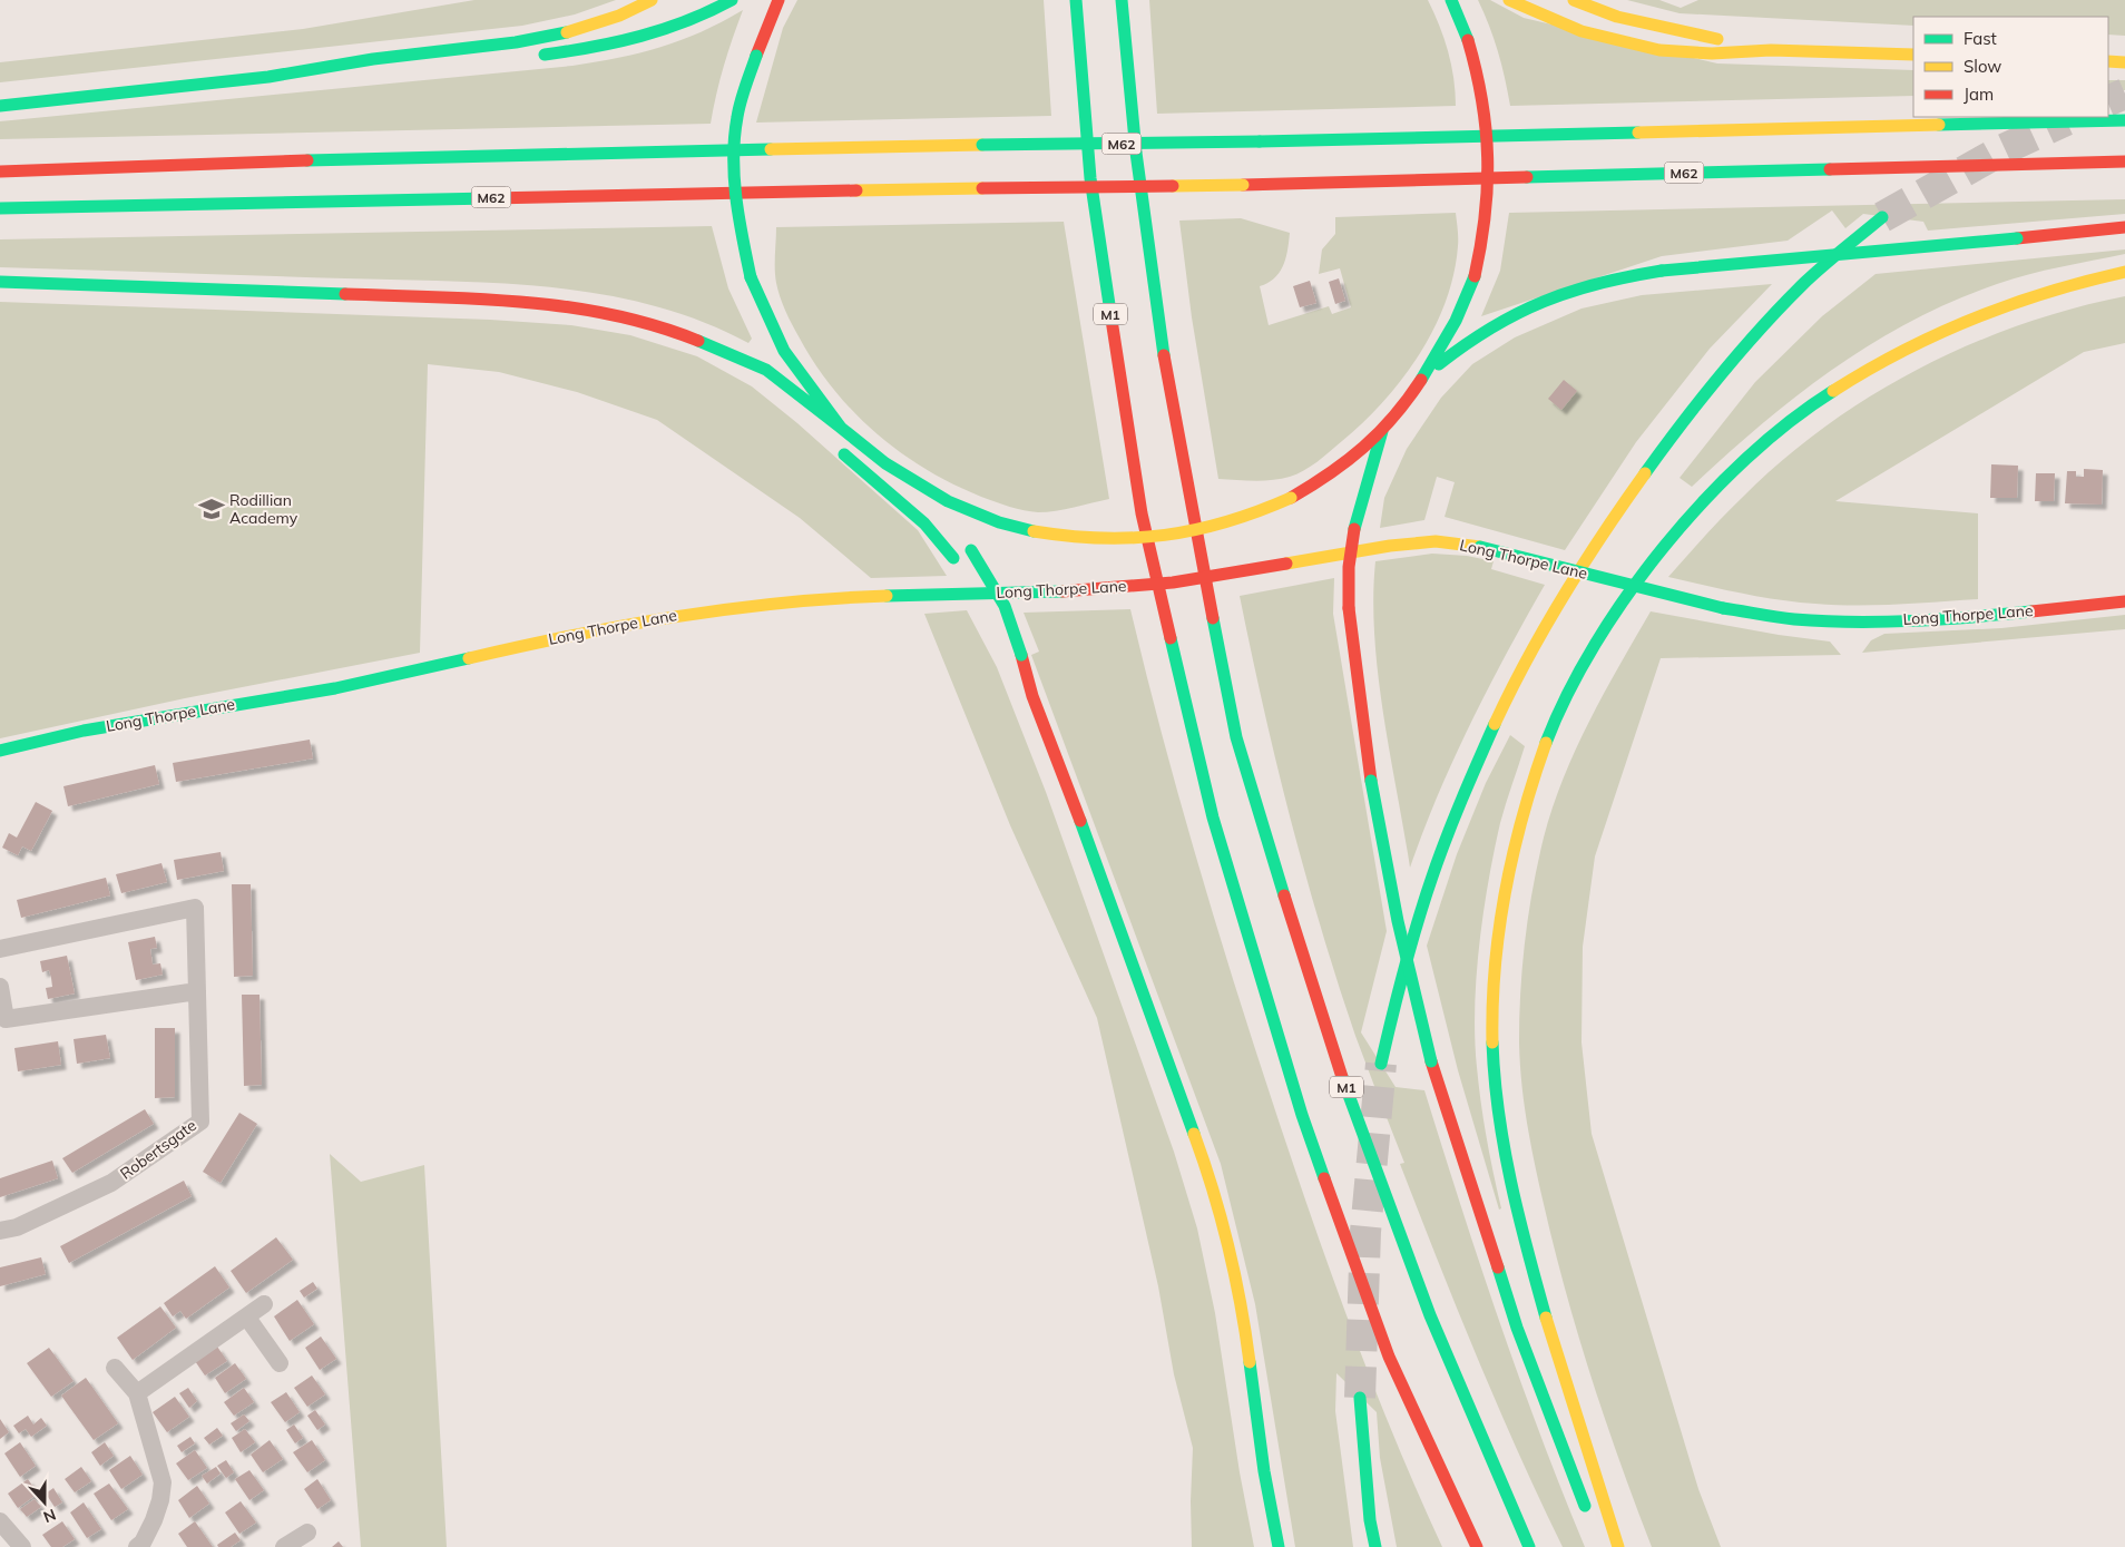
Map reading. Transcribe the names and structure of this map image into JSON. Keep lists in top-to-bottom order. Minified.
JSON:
{"streets":{"main road":["M62","M1","Long Thorpe Lane"],"street":["Robertsgate"]},"places":{"school or university":["Rodillian Academy"]},"legend":["Fast","Slow","Jam"],"north":"bottom"}
